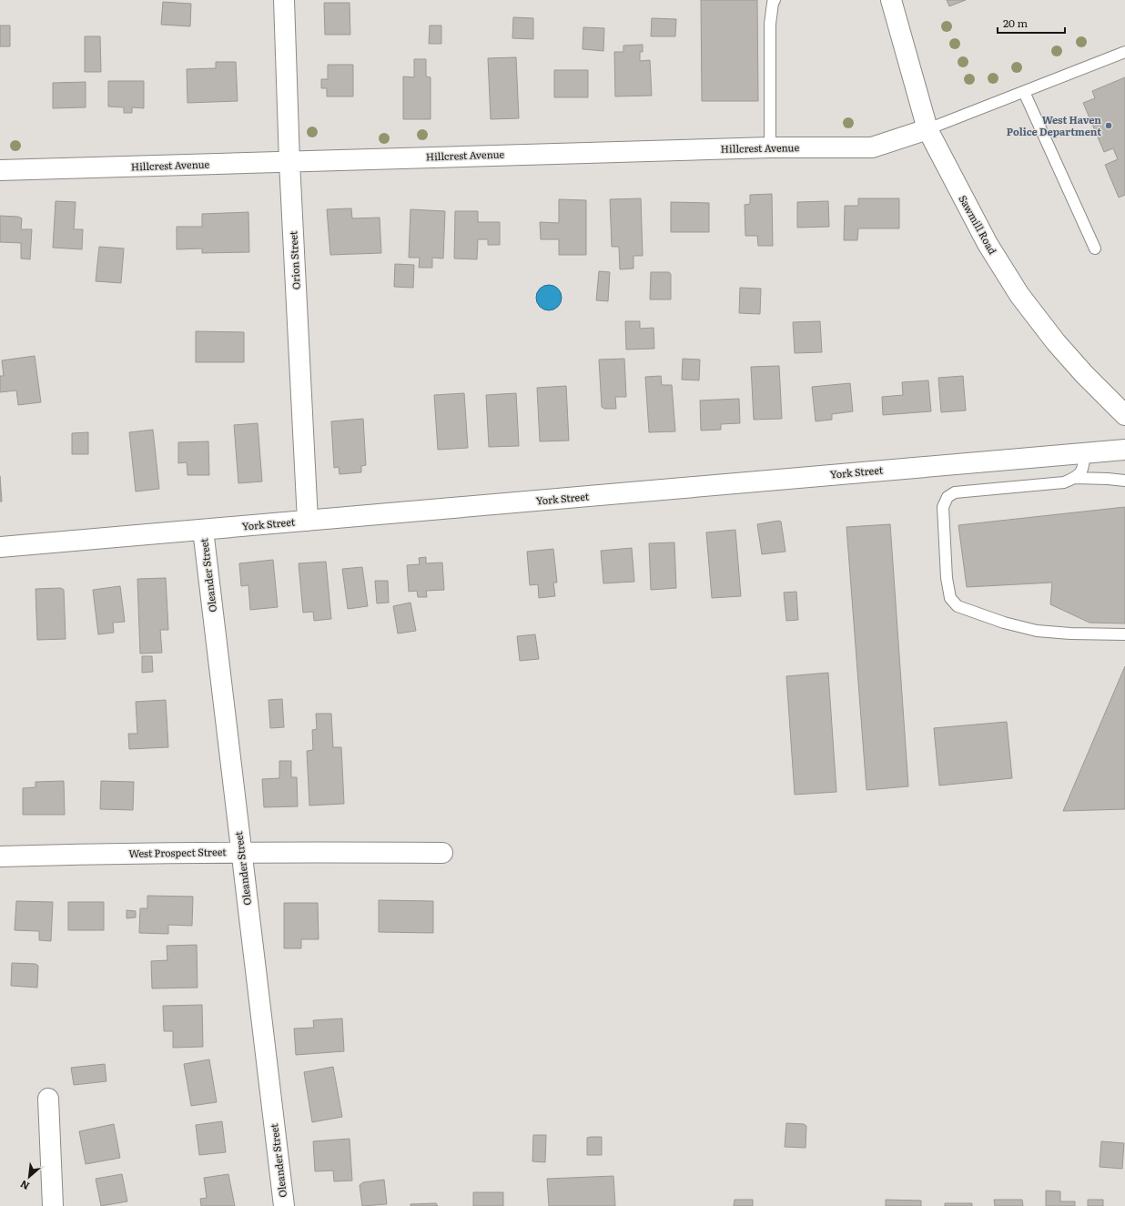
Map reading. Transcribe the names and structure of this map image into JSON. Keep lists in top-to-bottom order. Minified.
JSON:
{"streets":{"street":["Hillcrest Avenue","Sawmill Road","Orion Street","York Street","Oleander Street","West Prospect Street"]},"crossings":[["Hillcrest Avenue","Sawmill Road"],["Hillcrest Avenue","Orion Street"],["Orion Street","York Street"],["York Street","Oleander Street"],["Oleander Street","West Prospect Street"]],"places":["West Haven Police Department"],"scale_bar":"20 m","north":"bottom left"}
